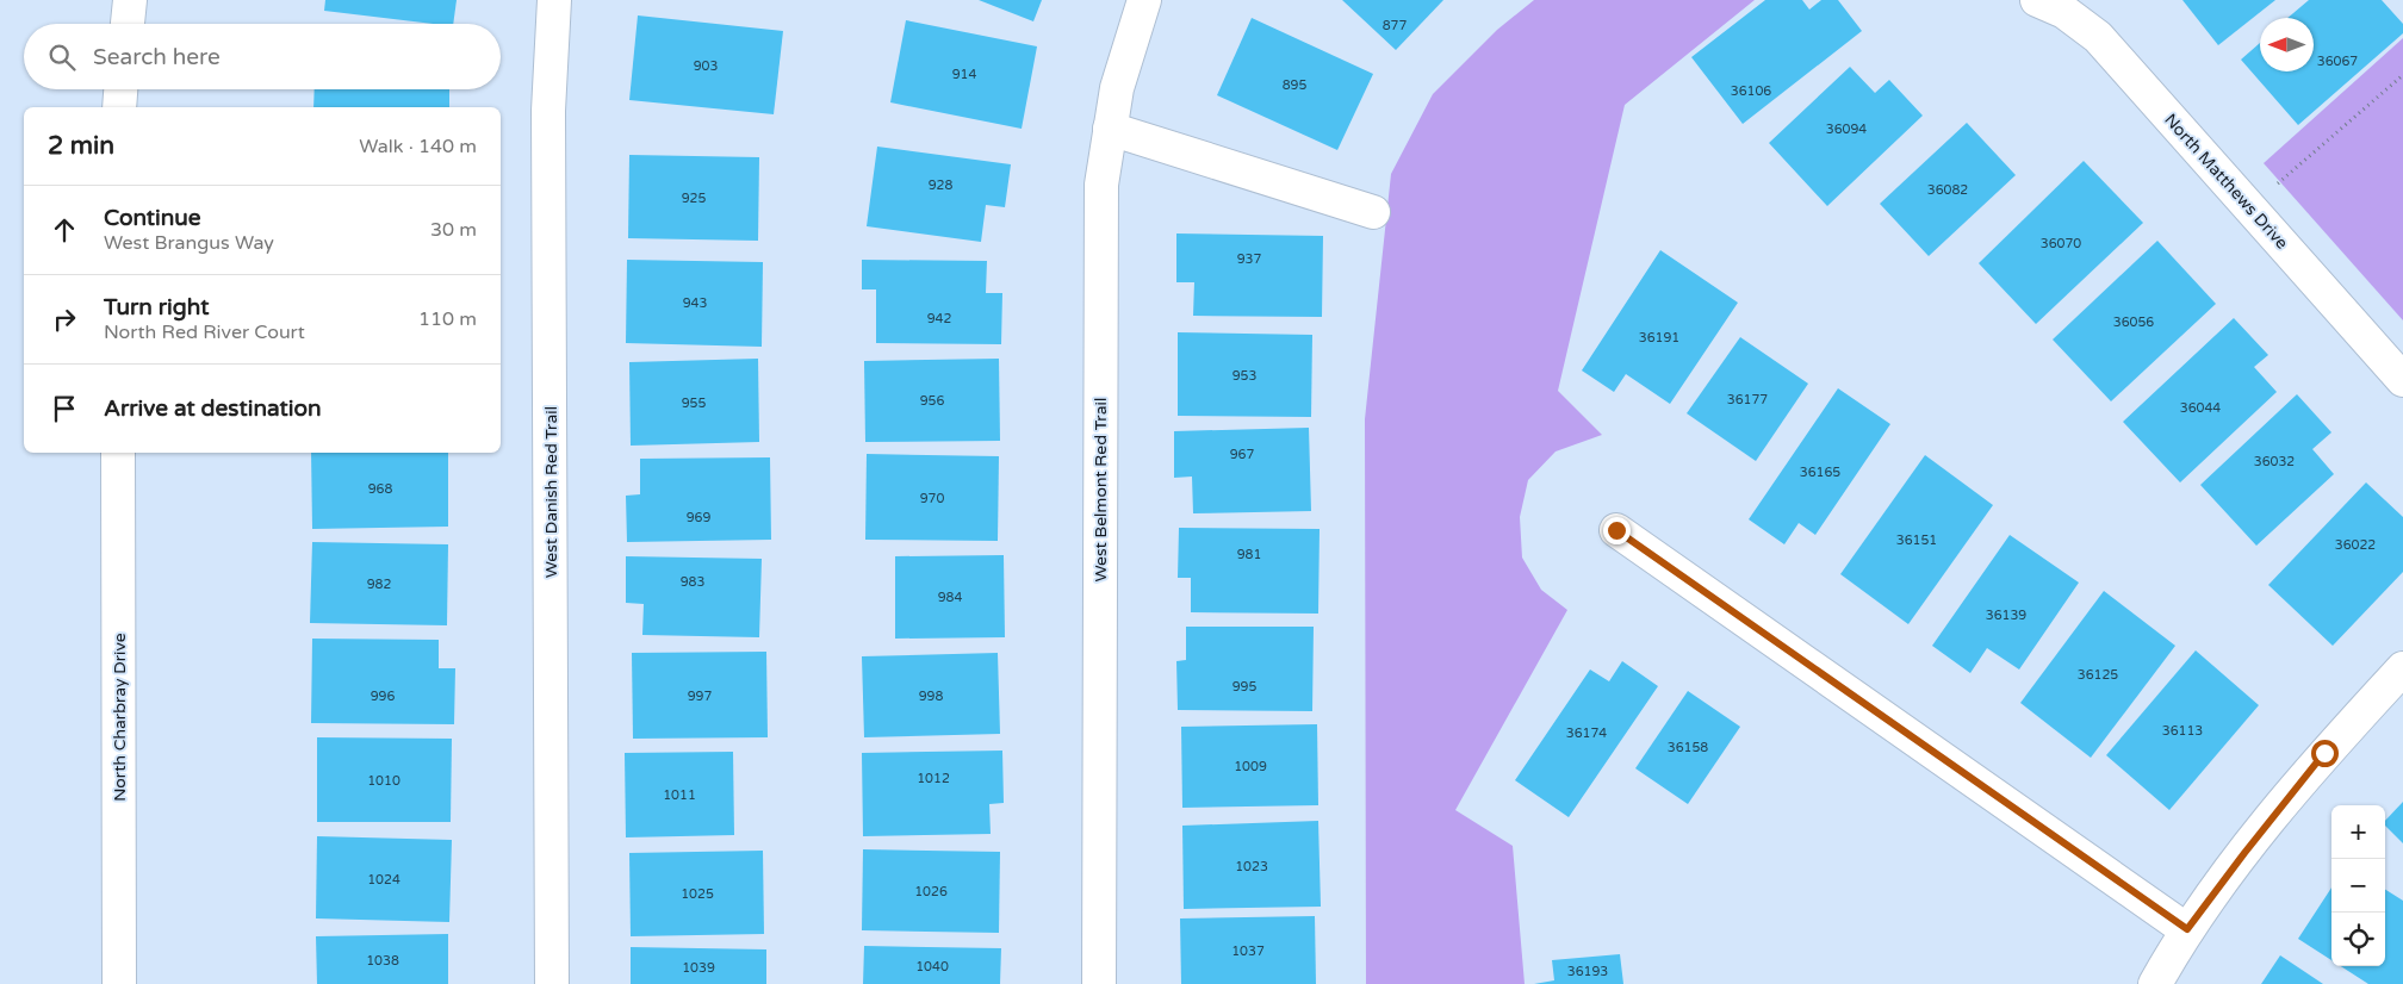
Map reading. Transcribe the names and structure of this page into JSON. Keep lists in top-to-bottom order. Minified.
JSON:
{"streets":{"street":["North Matthews Drive","West Belmont Red Trail","West Danish Red Trail","North Charbray Drive"]},"house_numbers":["877","36067","903","914","895","36106","36094","928","36082","925","36070","937","943","942","36056","36191","953","36177","956","955","36044","967","36032","36165","968","970","969","36151","36022","981","983","982","984","36139","36125","995","996","997","998","36113","36174","36158","1009","1012","1010","1011","1023","1024","1026","1025","1037","1038","1040","1039","36193"],"north":"left","page":{"search":"Search here","heading":["2 min","Walk · 140 m"],"list":[["Continue","West Brangus Way","30 m"],["Turn right","North Red River Court","110 m"],"Arrive at destination"],"map_buttons":["+","−"]}}
